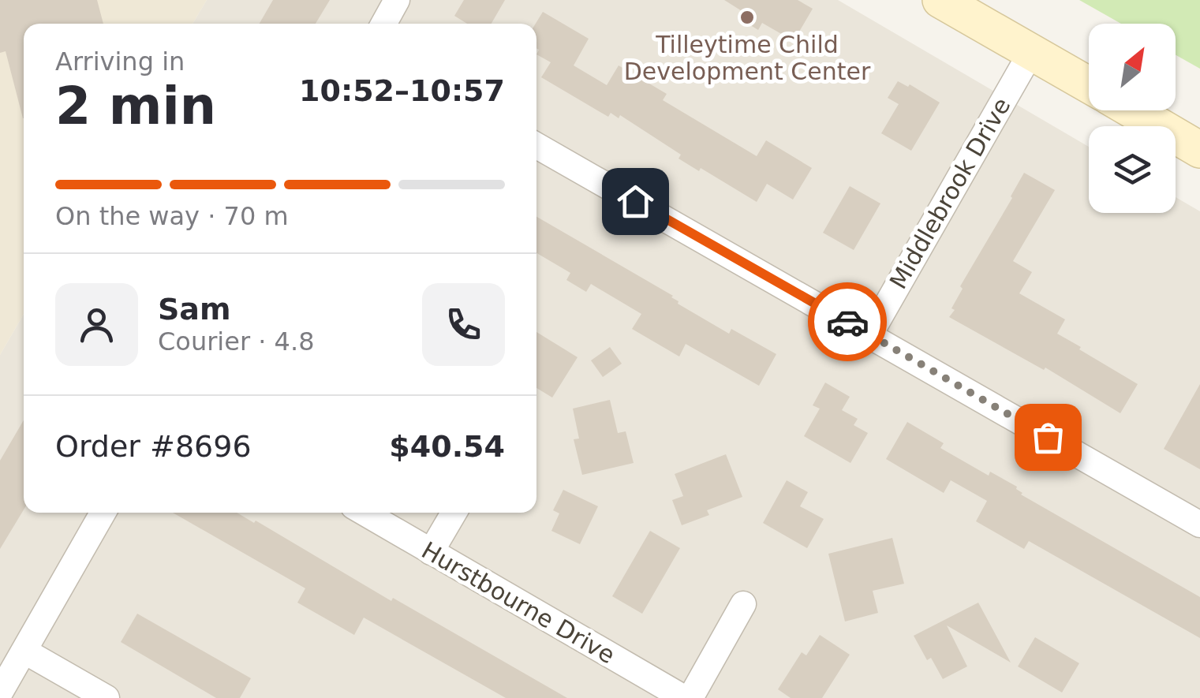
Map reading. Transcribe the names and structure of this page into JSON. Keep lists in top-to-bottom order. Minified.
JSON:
{"streets":{"street":["Middlebrook Drive","Hurstbourne Drive"]},"places":["Tilleytime Child Development Center"],"north":"top right","page":{"heading":["2 min","Arriving in","10:52–10:57"],"panel":["Sam","Courier · 4.8","Order #8696","$40.54"],"bar":"On the way · 70 m"}}
